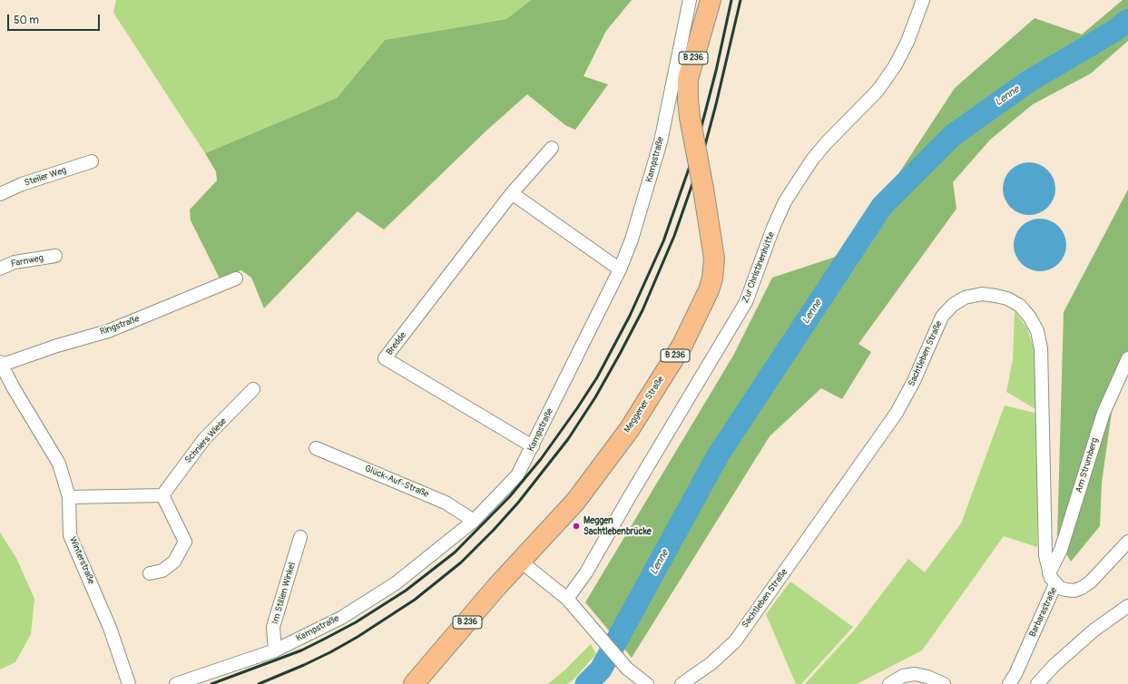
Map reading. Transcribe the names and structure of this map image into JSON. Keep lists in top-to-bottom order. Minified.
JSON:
{"streets":{"main road":["B 236","Meggener Straße"],"street":["Kampstraße","Steiler Weg","Farnweg","Zur Christinenhütte","Ringstraße","Bredde","Sachtleben Straße","Schniers Wiese","Am Strumberg","Glück-Auf-Straße","Winterstraße","Im Stillen Winkel","Barbarastraße"]},"crossings":[["Kampstraße","Bredde"],["Kampstraße","Glück-Auf-Straße"],["Kampstraße","Im Stillen Winkel"],["Ringstraße","Winterstraße"],["Sachtleben Straße","Am Strumberg"],["Sachtleben Straße","Barbarastraße"],["Am Strumberg","Barbarastraße"]],"water":["Lenne"],"places":["Meggen Sachtlebenbrücke"],"scale_bar":"50 m"}
